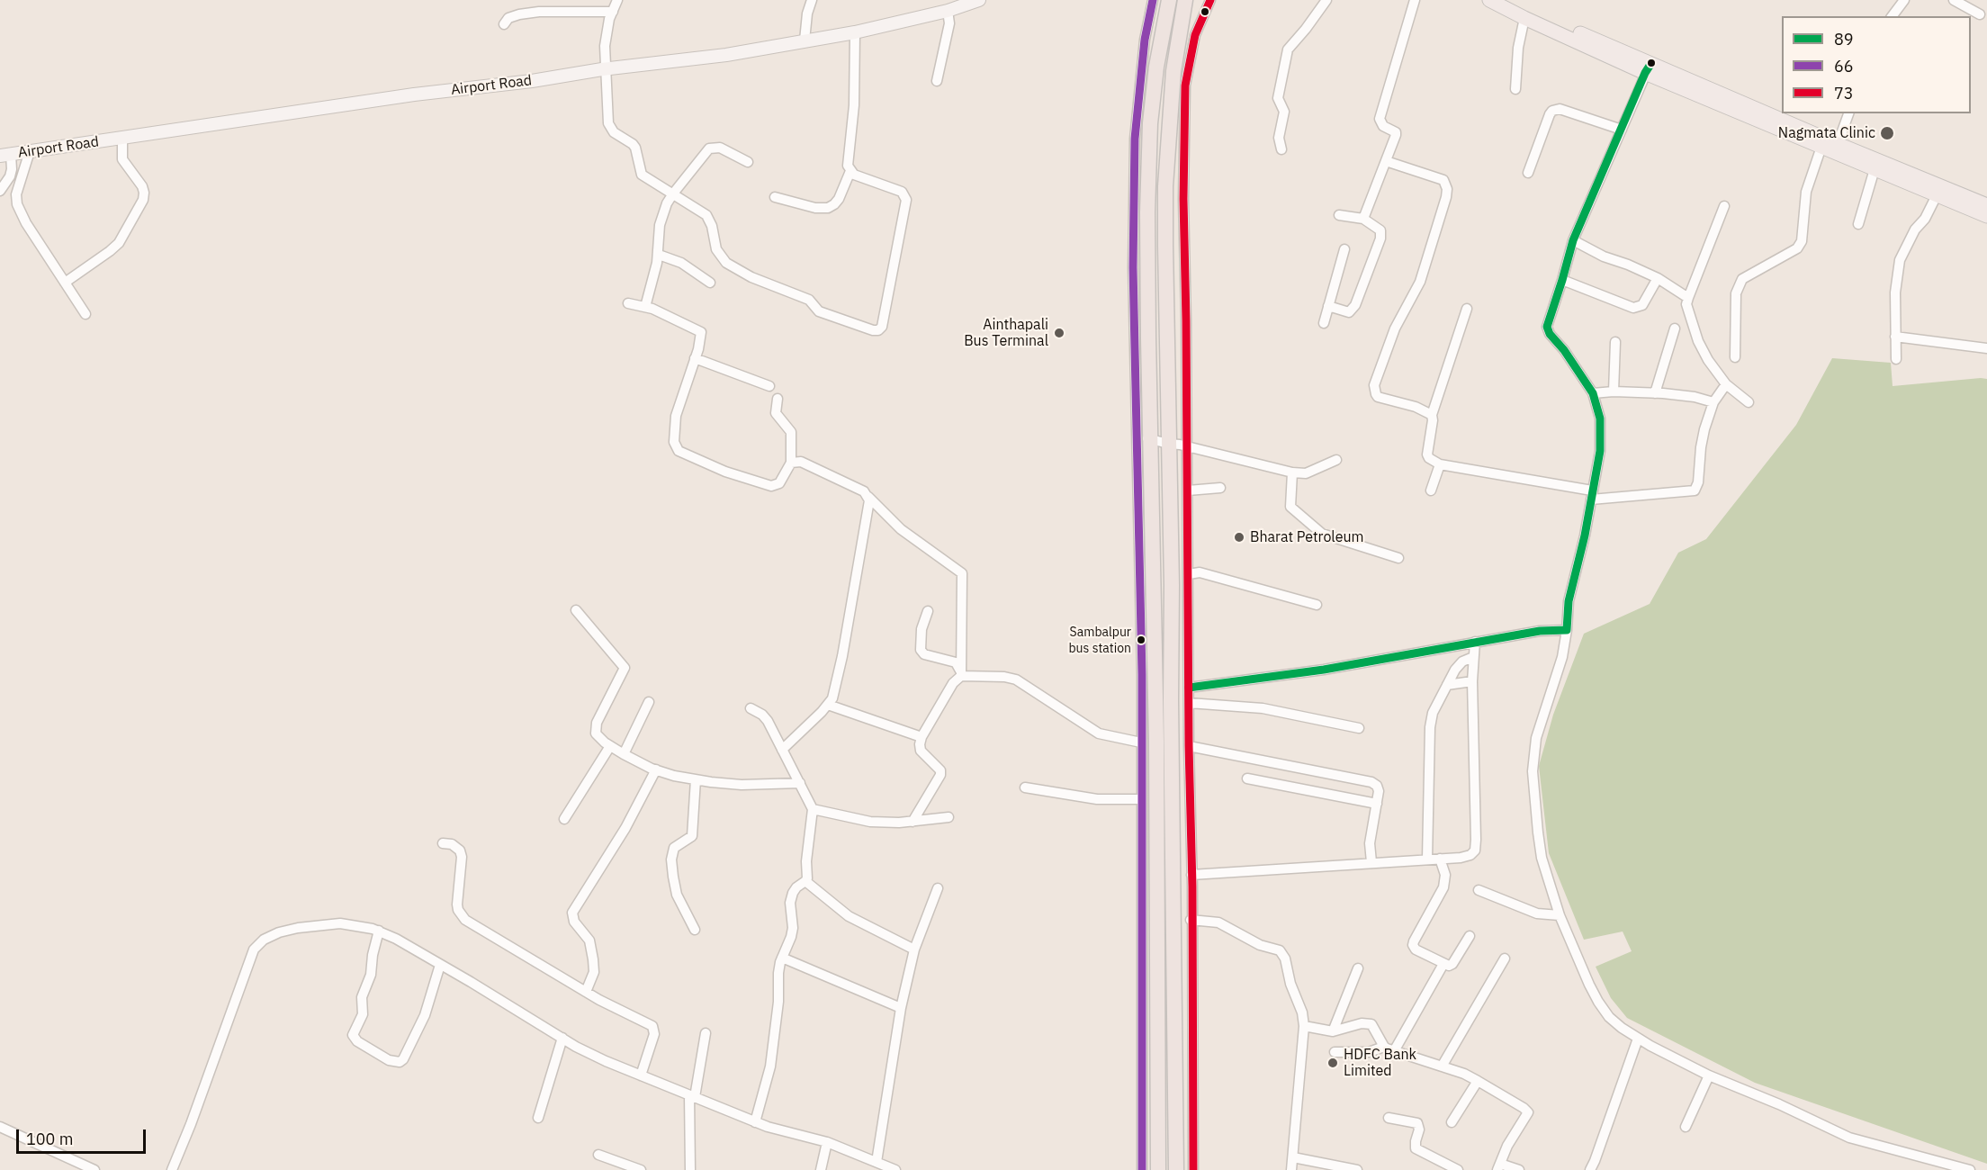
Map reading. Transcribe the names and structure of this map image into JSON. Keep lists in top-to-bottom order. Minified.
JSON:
{"streets":{"main road":["Airport Road"]},"places":["Nagmata Clinic","Ainthapali Bus Terminal","Bharat Petroleum","Sambalpur bus station","HDFC Bank Limited"],"lines":["transit line 66","transit line 73","transit line 89"],"legend":["89","66","73"],"scale_bar":"100 m"}
